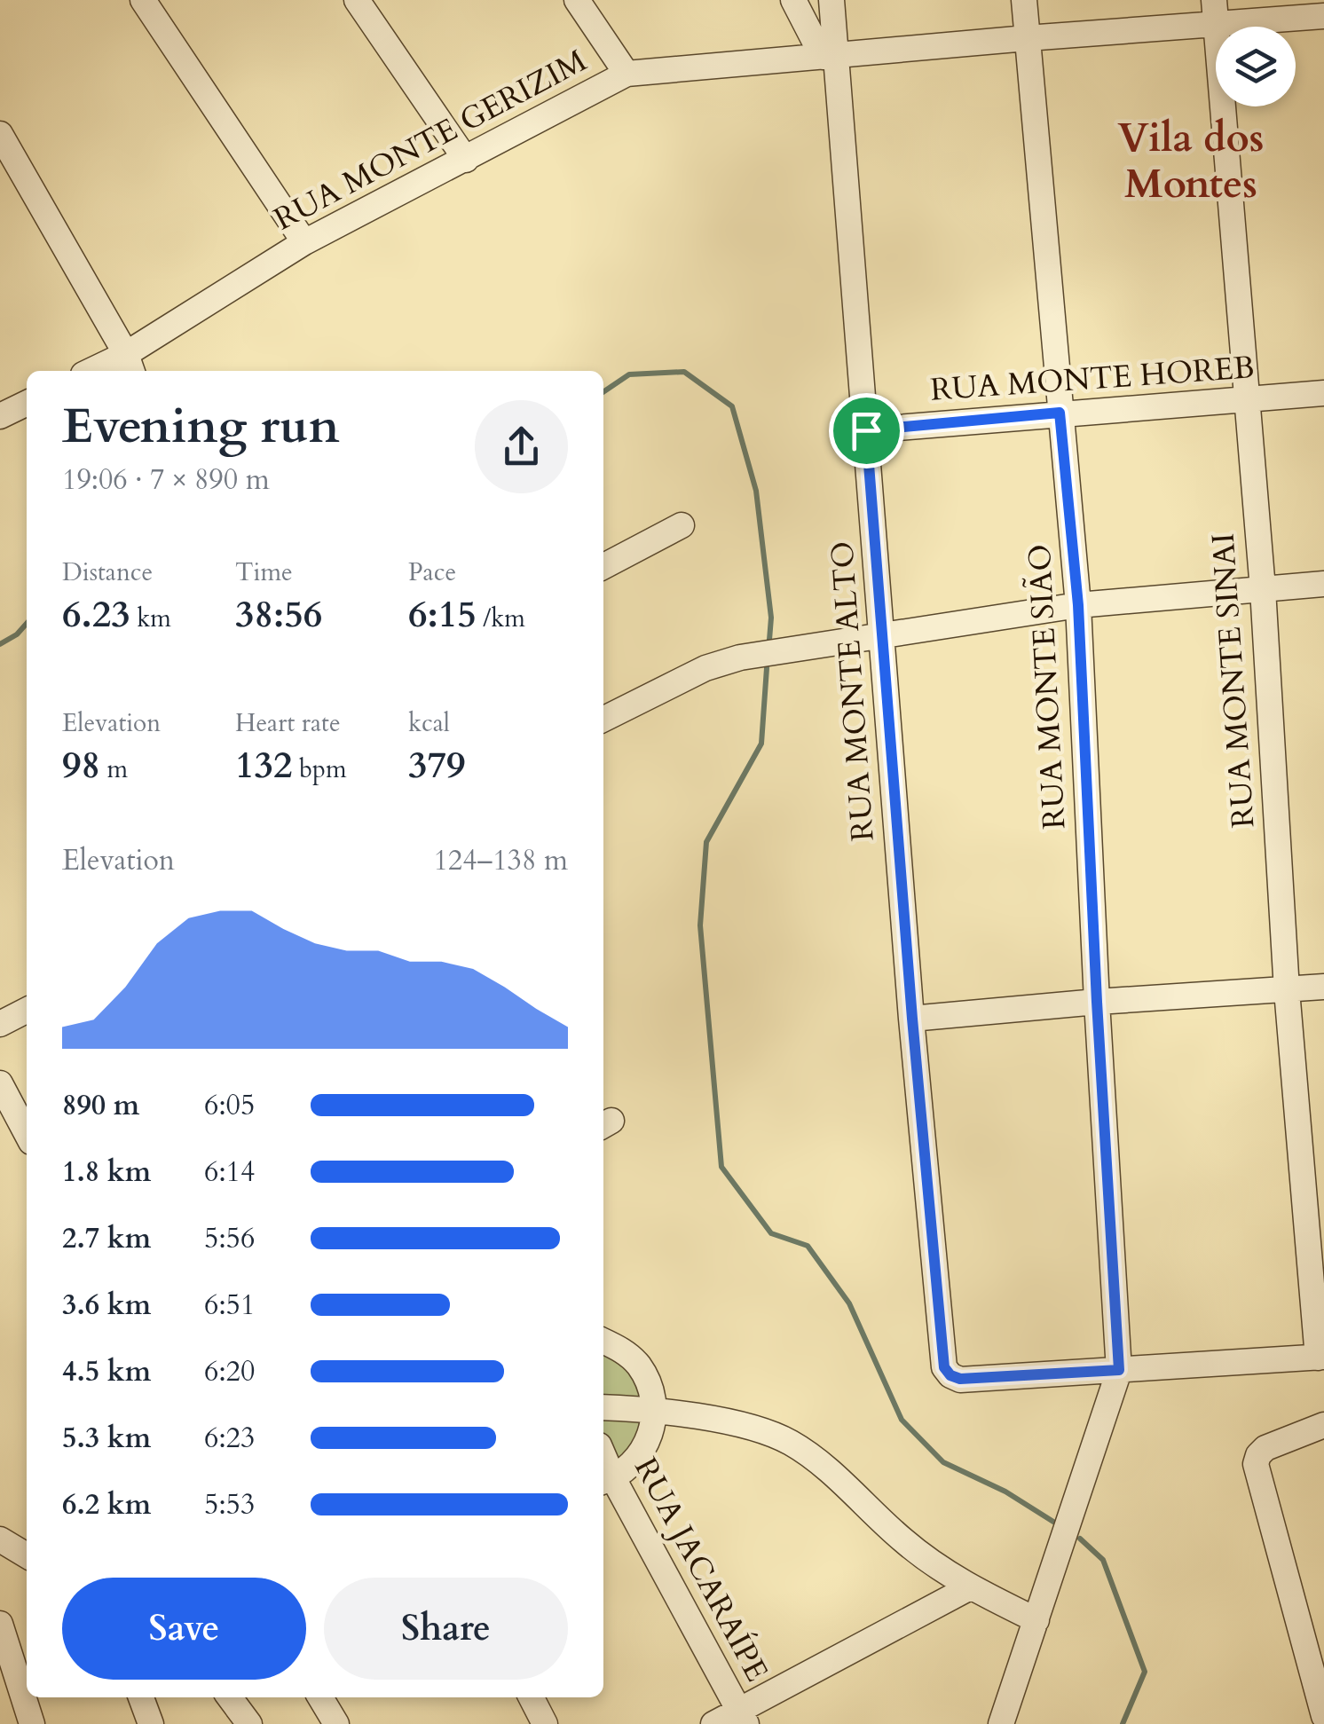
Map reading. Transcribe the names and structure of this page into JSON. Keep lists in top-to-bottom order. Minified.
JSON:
{"streets":{"street":["RUA MONTE GERIZIM","RUA MONTE HOREB","RUA MONTE SINAI","RUA MONTE SIÃO","RUA MONTE ALTO","RUA JACARAÍPE"]},"crossings":[["RUA MONTE GERIZIM","RUA MONTE SINAI"],["RUA MONTE GERIZIM","RUA MONTE SIÃO"],["RUA MONTE GERIZIM","RUA MONTE ALTO"],["RUA MONTE HOREB","RUA MONTE SINAI"],["RUA MONTE HOREB","RUA MONTE SIÃO"],["RUA MONTE HOREB","RUA MONTE ALTO"],["RUA MONTE SIÃO","RUA MONTE ALTO"]],"districts":["Vila dos Montes"],"page":{"heading":["Evening run","19:06 · 7 × 890 m"],"stats":[["Distance","6.23 km"],["Time","38:56"],["Pace","6:15 /km"],["Elevation","98 m"],["Heart rate","132 bpm"],["kcal","379"]],"chart":["Elevation","124–138 m"],"list":[{"name":"890 m","note":"6:05"},{"name":"1.8 km","note":"6:14"},{"name":"2.7 km","note":"5:56"},{"name":"3.6 km","note":"6:51"},{"name":"4.5 km","note":"6:20"},{"name":"5.3 km","note":"6:23"},{"name":"6.2 km","note":"5:53"}],"buttons":["Save","Share"]}}
